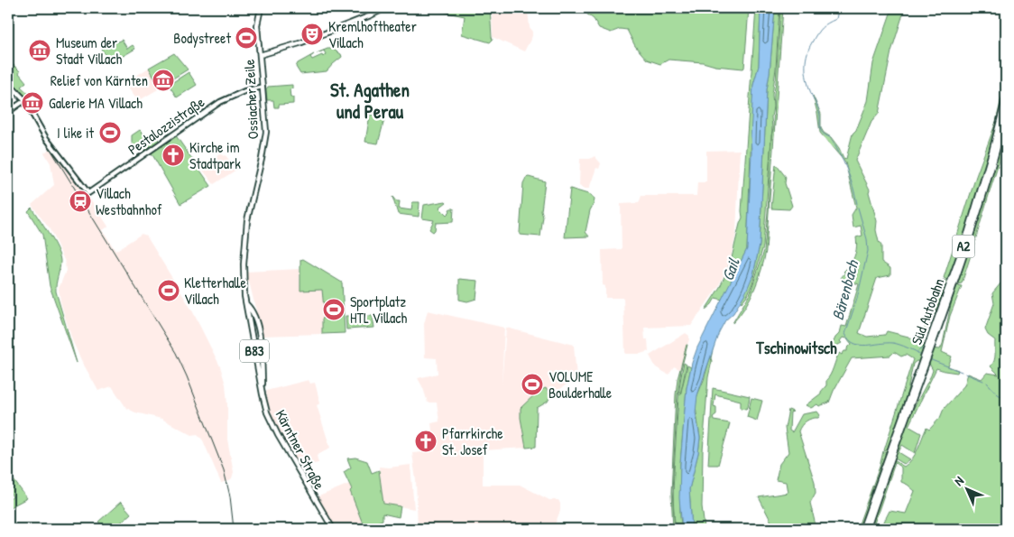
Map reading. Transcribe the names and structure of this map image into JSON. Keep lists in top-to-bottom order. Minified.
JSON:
{"streets":{"highway":["A2","Süd Autobahn"],"main road":["Ossiacher Zeile","Pestalozzistraße","B83","Kärntner Straße"]},"crossings":[["Ossiacher Zeile","Pestalozzistraße"],["Ossiacher Zeile","Kärntner Straße"]],"districts":["St. Agathen und Perau","Tschinowitsch"],"water":["Gail","Bärenbach"],"places":{"theatre":["Kremlhoftheater Villach"],"sports":["Bodystreet","I like it","Kletterhalle Villach","Sportplatz HTL Villach","VOLUME Boulderhalle"],"museum":["Museum der Stadt Villach","Relief von Kärnten","Galerie MA Villach"],"church":["Kirche im Stadtpark","Pfarrkirche St. Josef"],"station":["Villach Westbahnhof"]},"north":"top left"}
